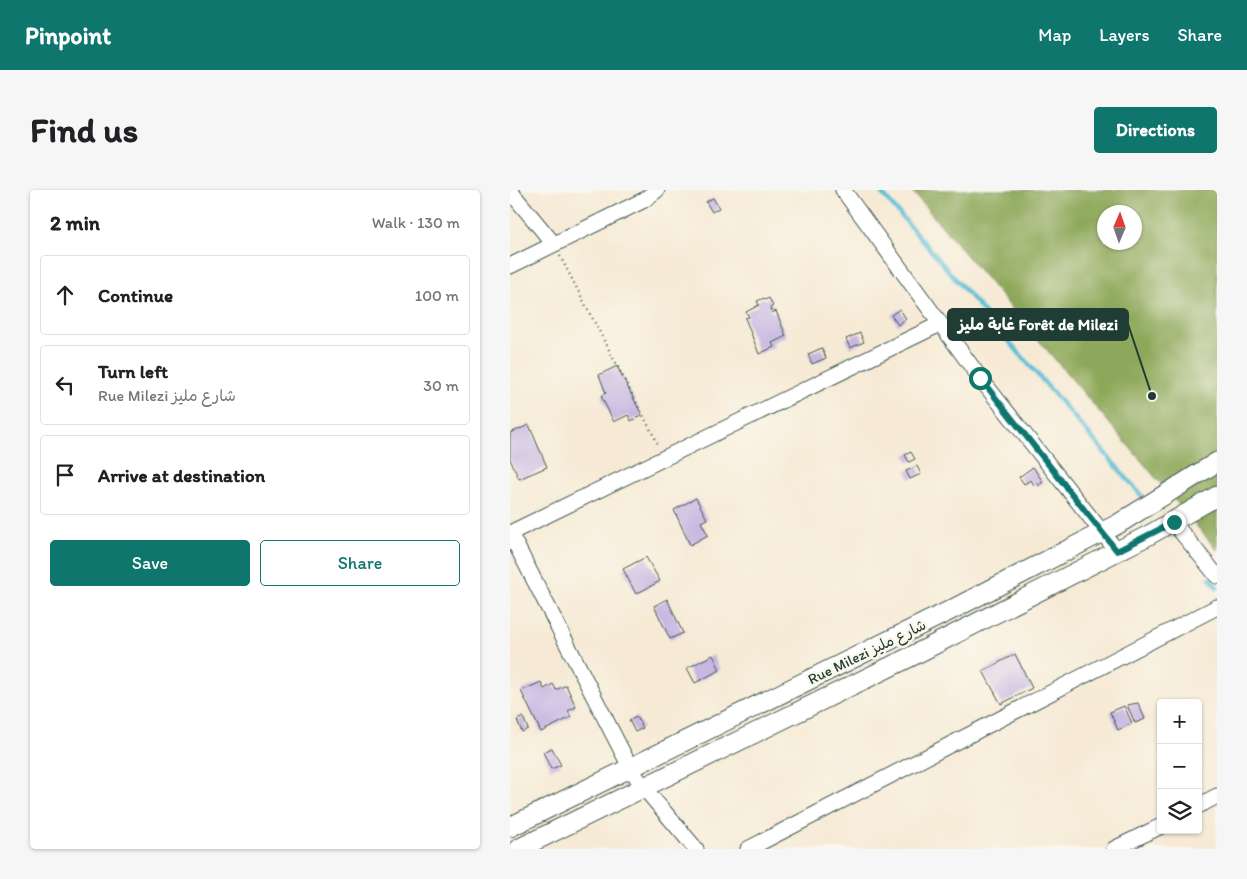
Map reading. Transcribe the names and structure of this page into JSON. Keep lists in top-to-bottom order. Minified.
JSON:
{"streets":{"street":["Rue Milezi شارع مليز"]},"places":["غابة مليز Forêt de Milezi"],"north":"top","page":{"header":"Pinpoint","nav":["Map","Layers","Share"],"buttons":["Directions",["Save","Share"]],"title":"Find us","heading":["2 min","Walk · 130 m"],"list":[["Continue","100 m"],["Turn left","Rue Milezi شارع مليز","30 m"],"Arrive at destination"],"map_buttons":["+","−"]}}
